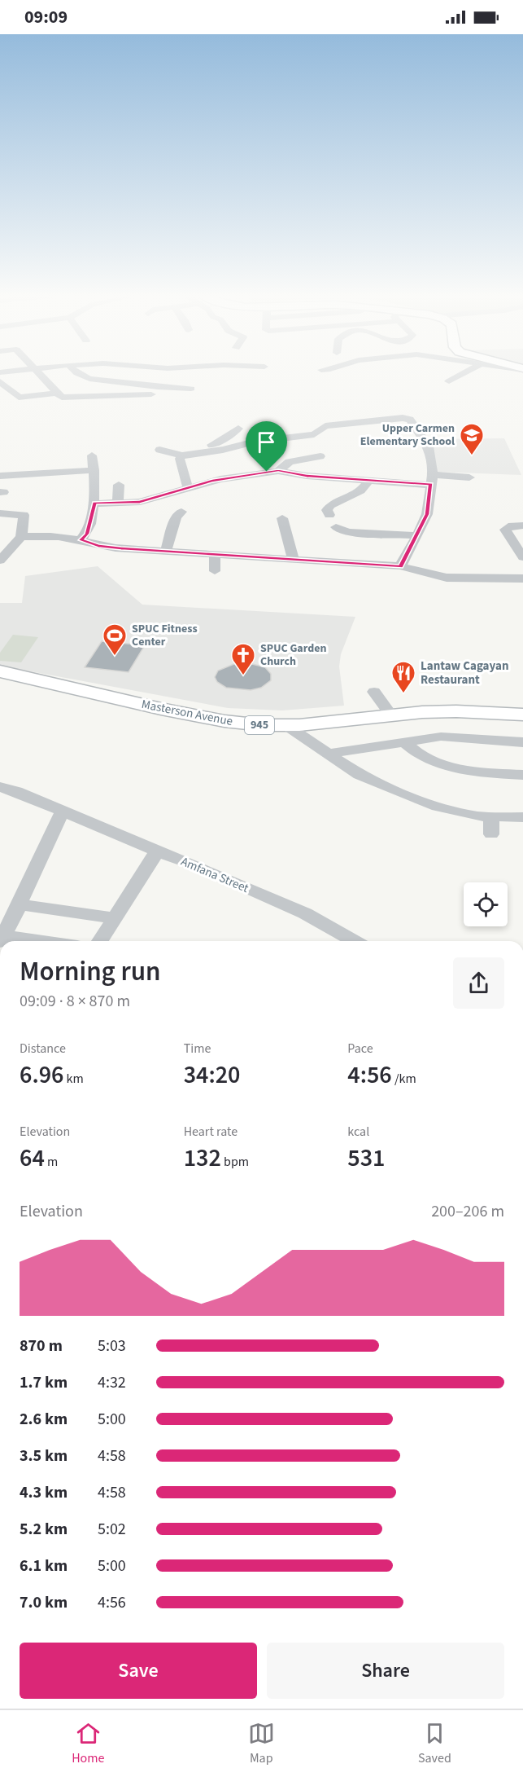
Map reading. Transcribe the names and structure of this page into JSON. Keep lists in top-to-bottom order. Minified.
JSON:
{"streets":{"main road":["Masterson Avenue","945"],"street":["Amfana Street"]},"places":{"school or university":["Upper Carmen Elementary School"],"sports":["SPUC Fitness Center"],"church":["SPUC Garden Church"],"restaurant":["Lantaw Cagayan Restaurant"]},"page":{"status":"09:09","heading":["Morning run","09:09 · 8 × 870 m"],"stats":[["Distance","6.96 km"],["Time","34:20"],["Pace","4:56 /km"],["Elevation","64 m"],["Heart rate","132 bpm"],["kcal","531"]],"chart":["Elevation","200–206 m"],"list":[{"name":"870 m","note":"5:03"},{"name":"1.7 km","note":"4:32"},{"name":"2.6 km","note":"5:00"},{"name":"3.5 km","note":"4:58"},{"name":"4.3 km","note":"4:58"},{"name":"5.2 km","note":"5:02"},{"name":"6.1 km","note":"5:00"},{"name":"7.0 km","note":"4:56"}],"buttons":["Save","Share"],"tabs":["Home","Map","Saved"]}}
